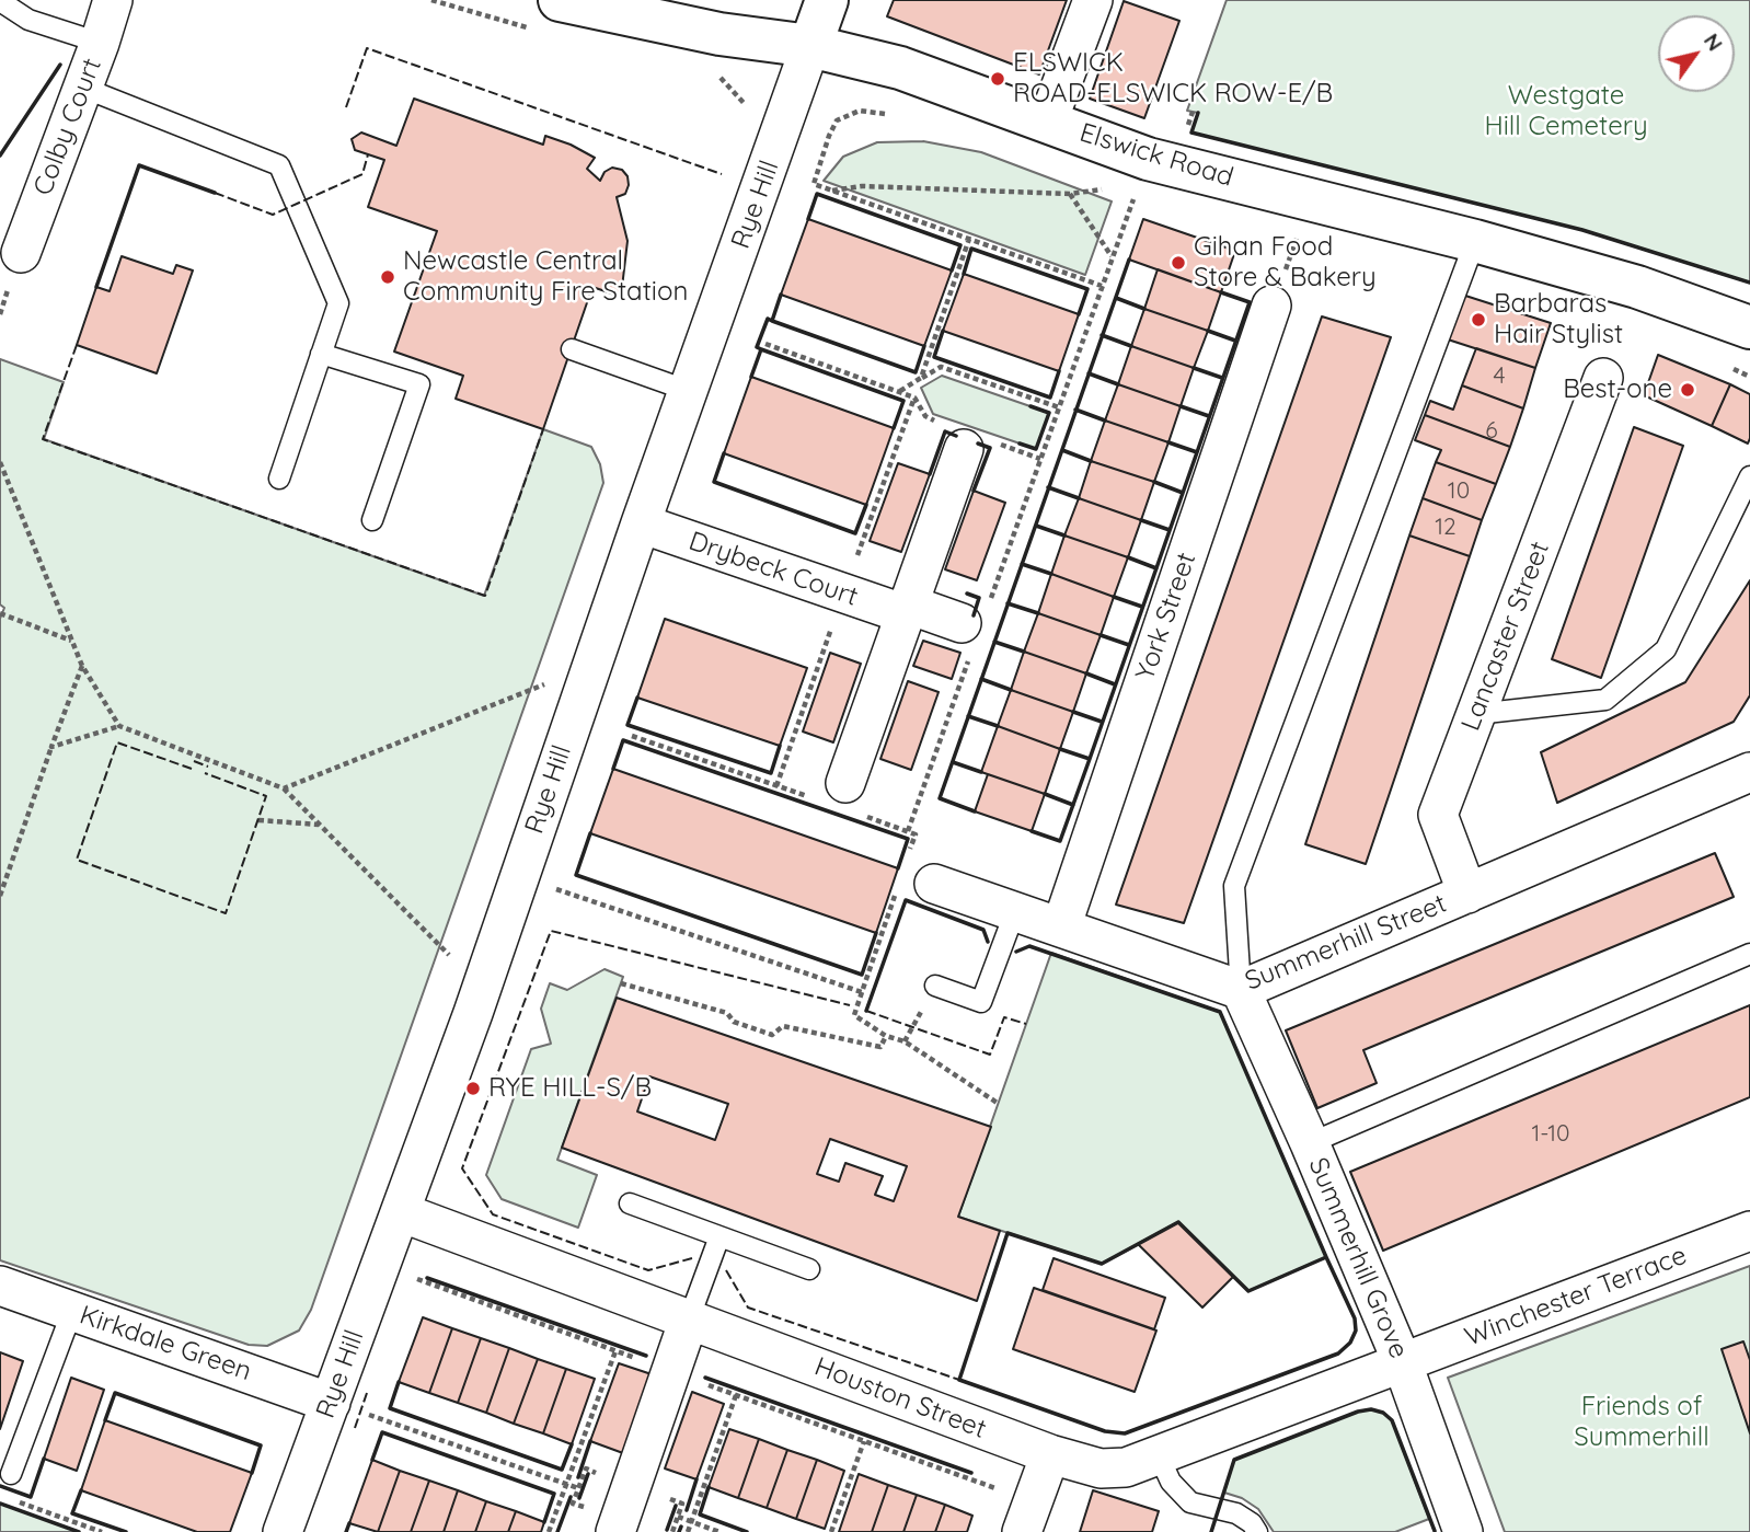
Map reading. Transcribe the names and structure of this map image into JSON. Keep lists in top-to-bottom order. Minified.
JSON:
{"streets":{"main road":["Elswick Road"],"street":["Colby Court","Rye Hill","Drybeck Court","York Street","Lancaster Street","Summerhill Street","Summerhill Grove","Winchester Terrace","Kirkdale Green","Houston Street"]},"crossings":[["Elswick Road","Rye Hill"],["Rye Hill","Drybeck Court"],["Rye Hill","Kirkdale Green"],["Rye Hill","Houston Street"],["York Street","Summerhill Street"],["Lancaster Street","Summerhill Street"],["Summerhill Street","Summerhill Grove"],["Summerhill Grove","Winchester Terrace"],["Summerhill Grove","Houston Street"],["Winchester Terrace","Houston Street"]],"parks":["Westgate Hill Cemetery","Friends of Summerhill"],"places":["ELSWICK ROAD-ELSWICK ROW-E/B","Gihan Food Store & Bakery","Newcastle Central Community Fire Station","Barbaras Hair Stylist","Best-one","RYE HILL-S/B"],"house_numbers":["4","6","10","12","1-10"],"north":"top right"}
